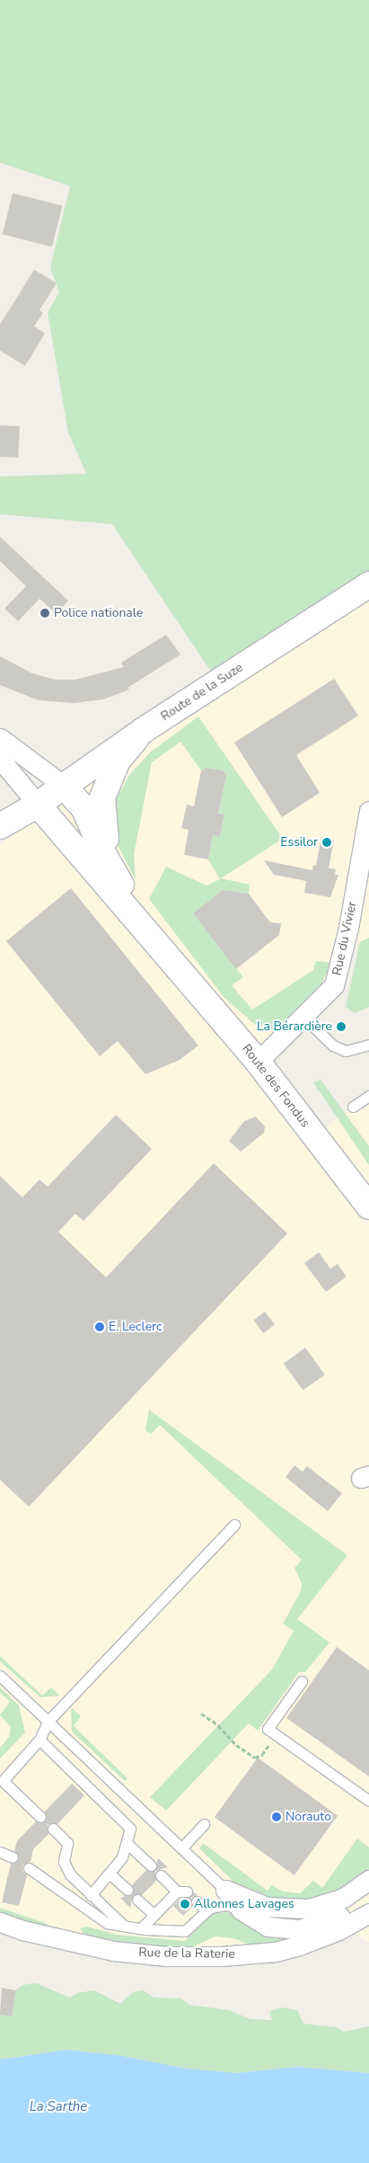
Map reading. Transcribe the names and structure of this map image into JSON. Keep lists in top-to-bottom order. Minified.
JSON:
{"streets":{"street":["Route de la Suze","Rue du Vivier","Route des Fondus","Rue de la Raterie"]},"crossings":[["Route de la Suze","Route des Fondus"],["Rue du Vivier","Route des Fondus"]],"water":["La Sarthe"],"places":["Police nationale","Essilor","La Bérardière","E. Leclerc","Norauto","Allonnes Lavages"]}
